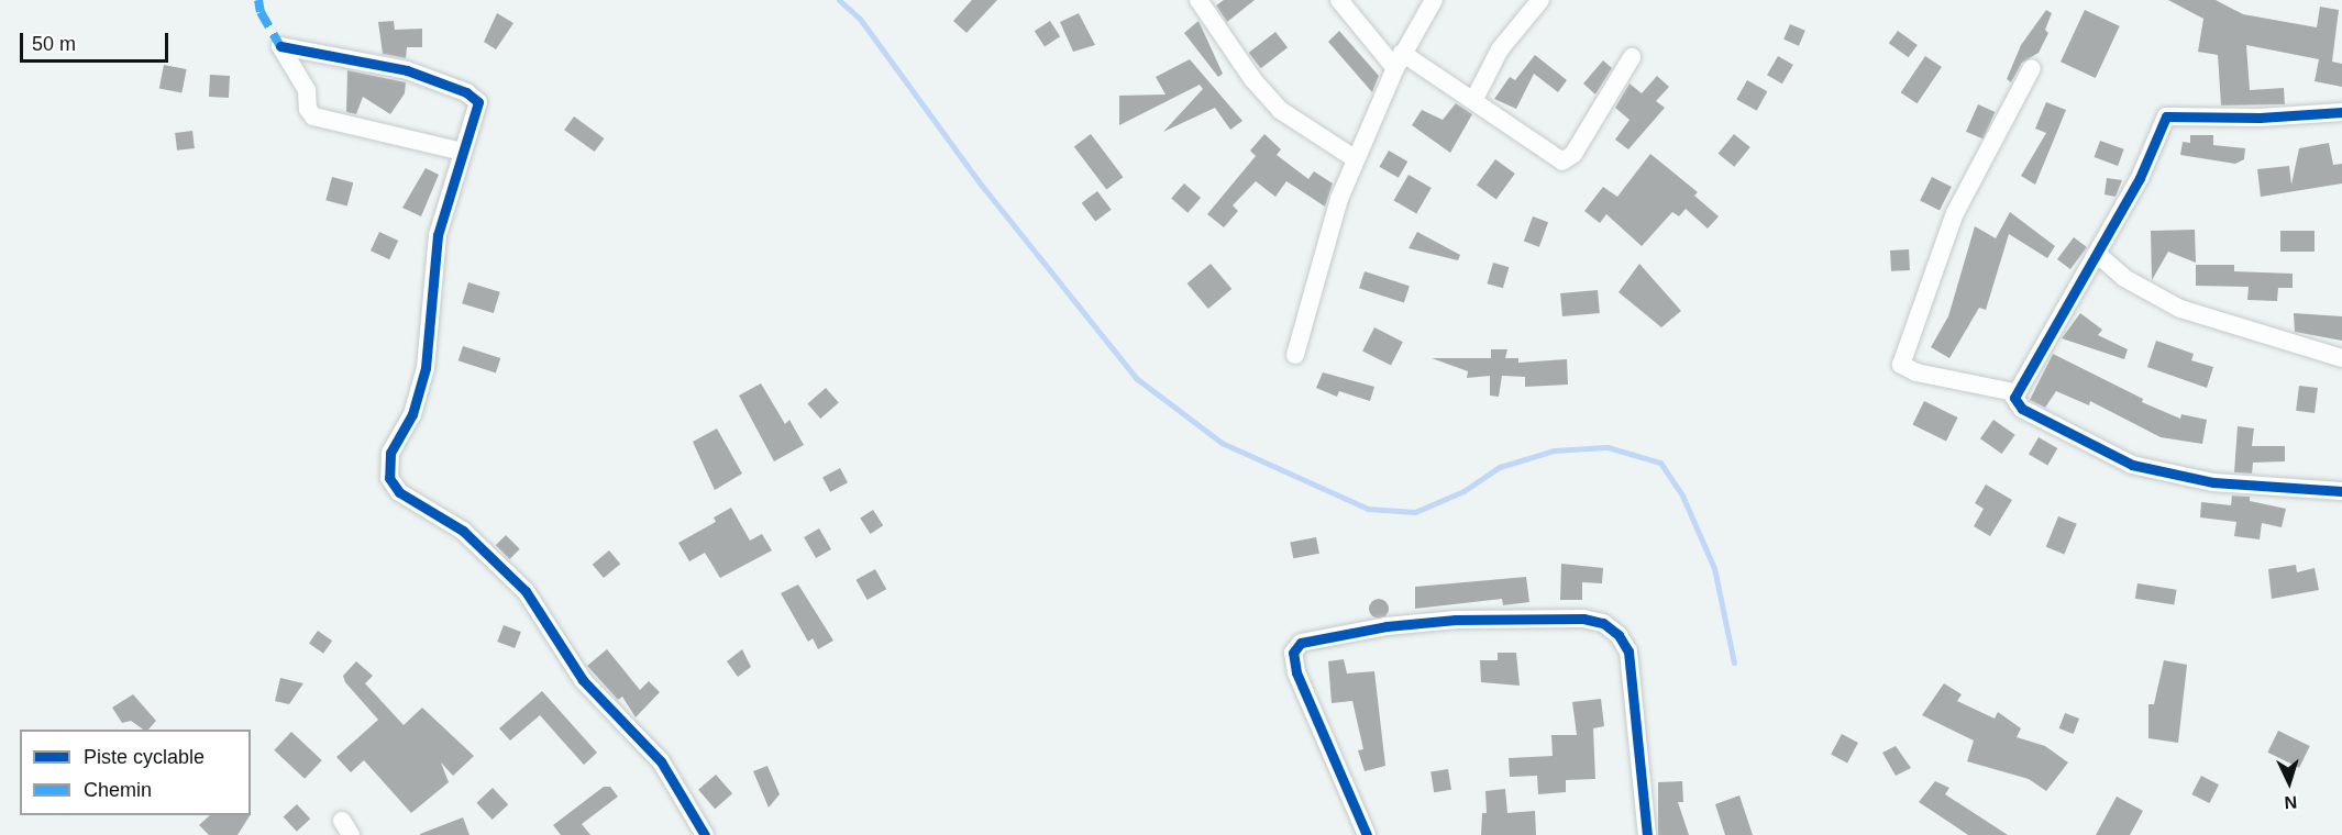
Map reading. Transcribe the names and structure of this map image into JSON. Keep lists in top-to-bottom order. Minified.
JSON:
{"legend":["Piste cyclable","Chemin"],"scale_bar":"50 m","north":"bottom"}
